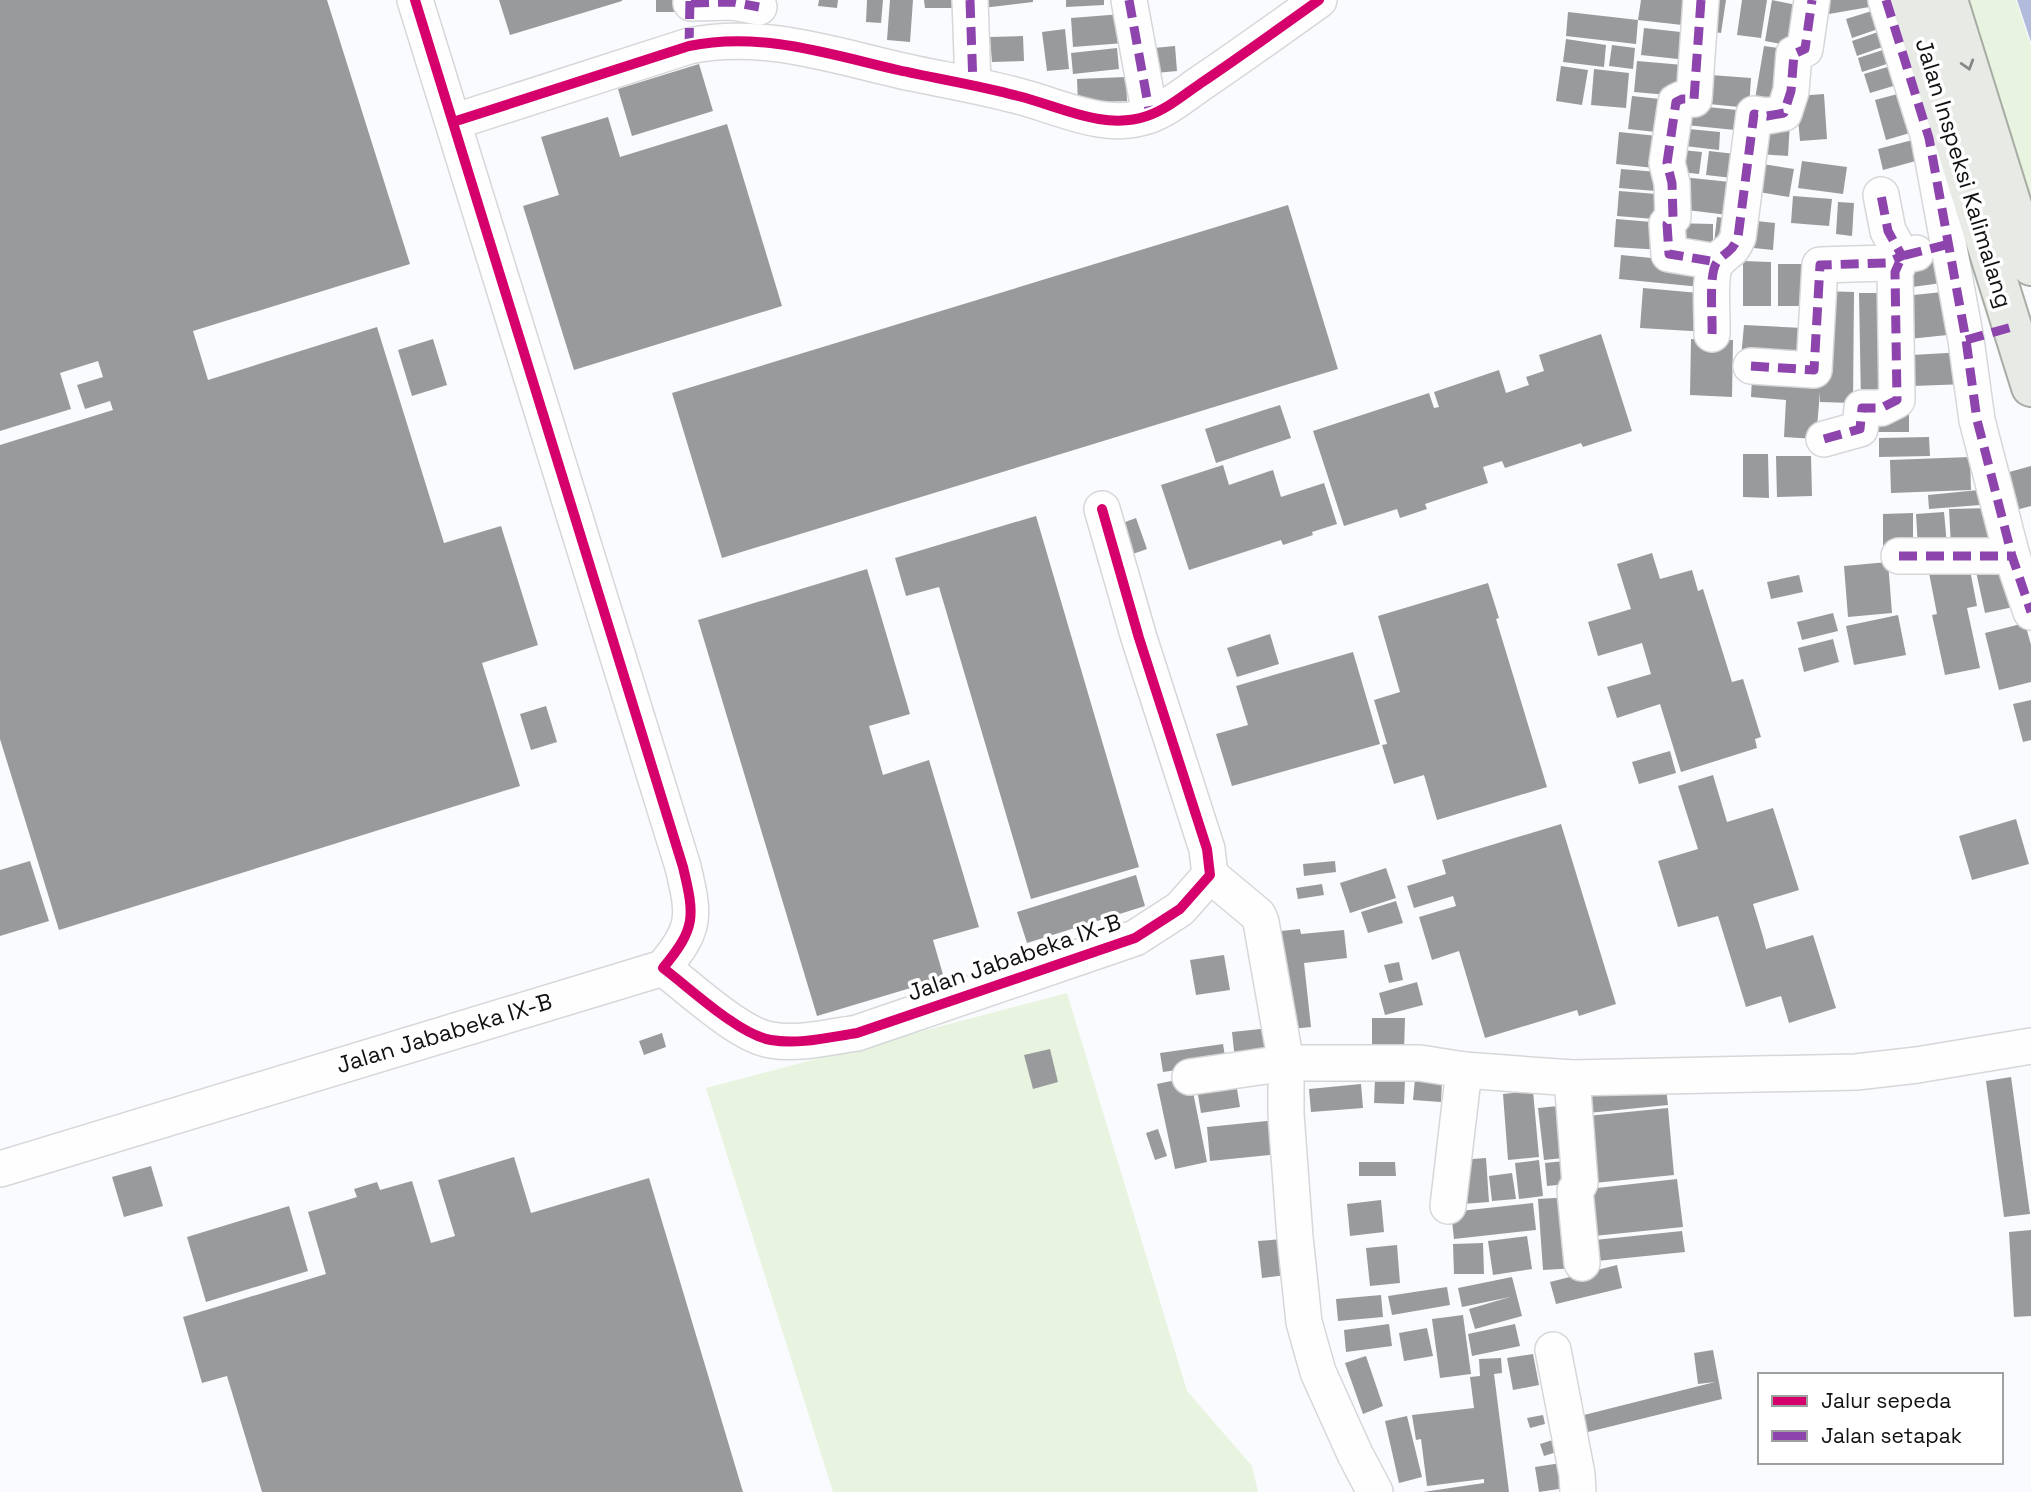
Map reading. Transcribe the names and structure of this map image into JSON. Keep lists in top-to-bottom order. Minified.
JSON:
{"streets":{"main road":["Jalan Inspeksi Kalimalang"],"street":["Jalan Jababeka IX-B"]},"legend":["Jalur sepeda","Jalan setapak"]}
